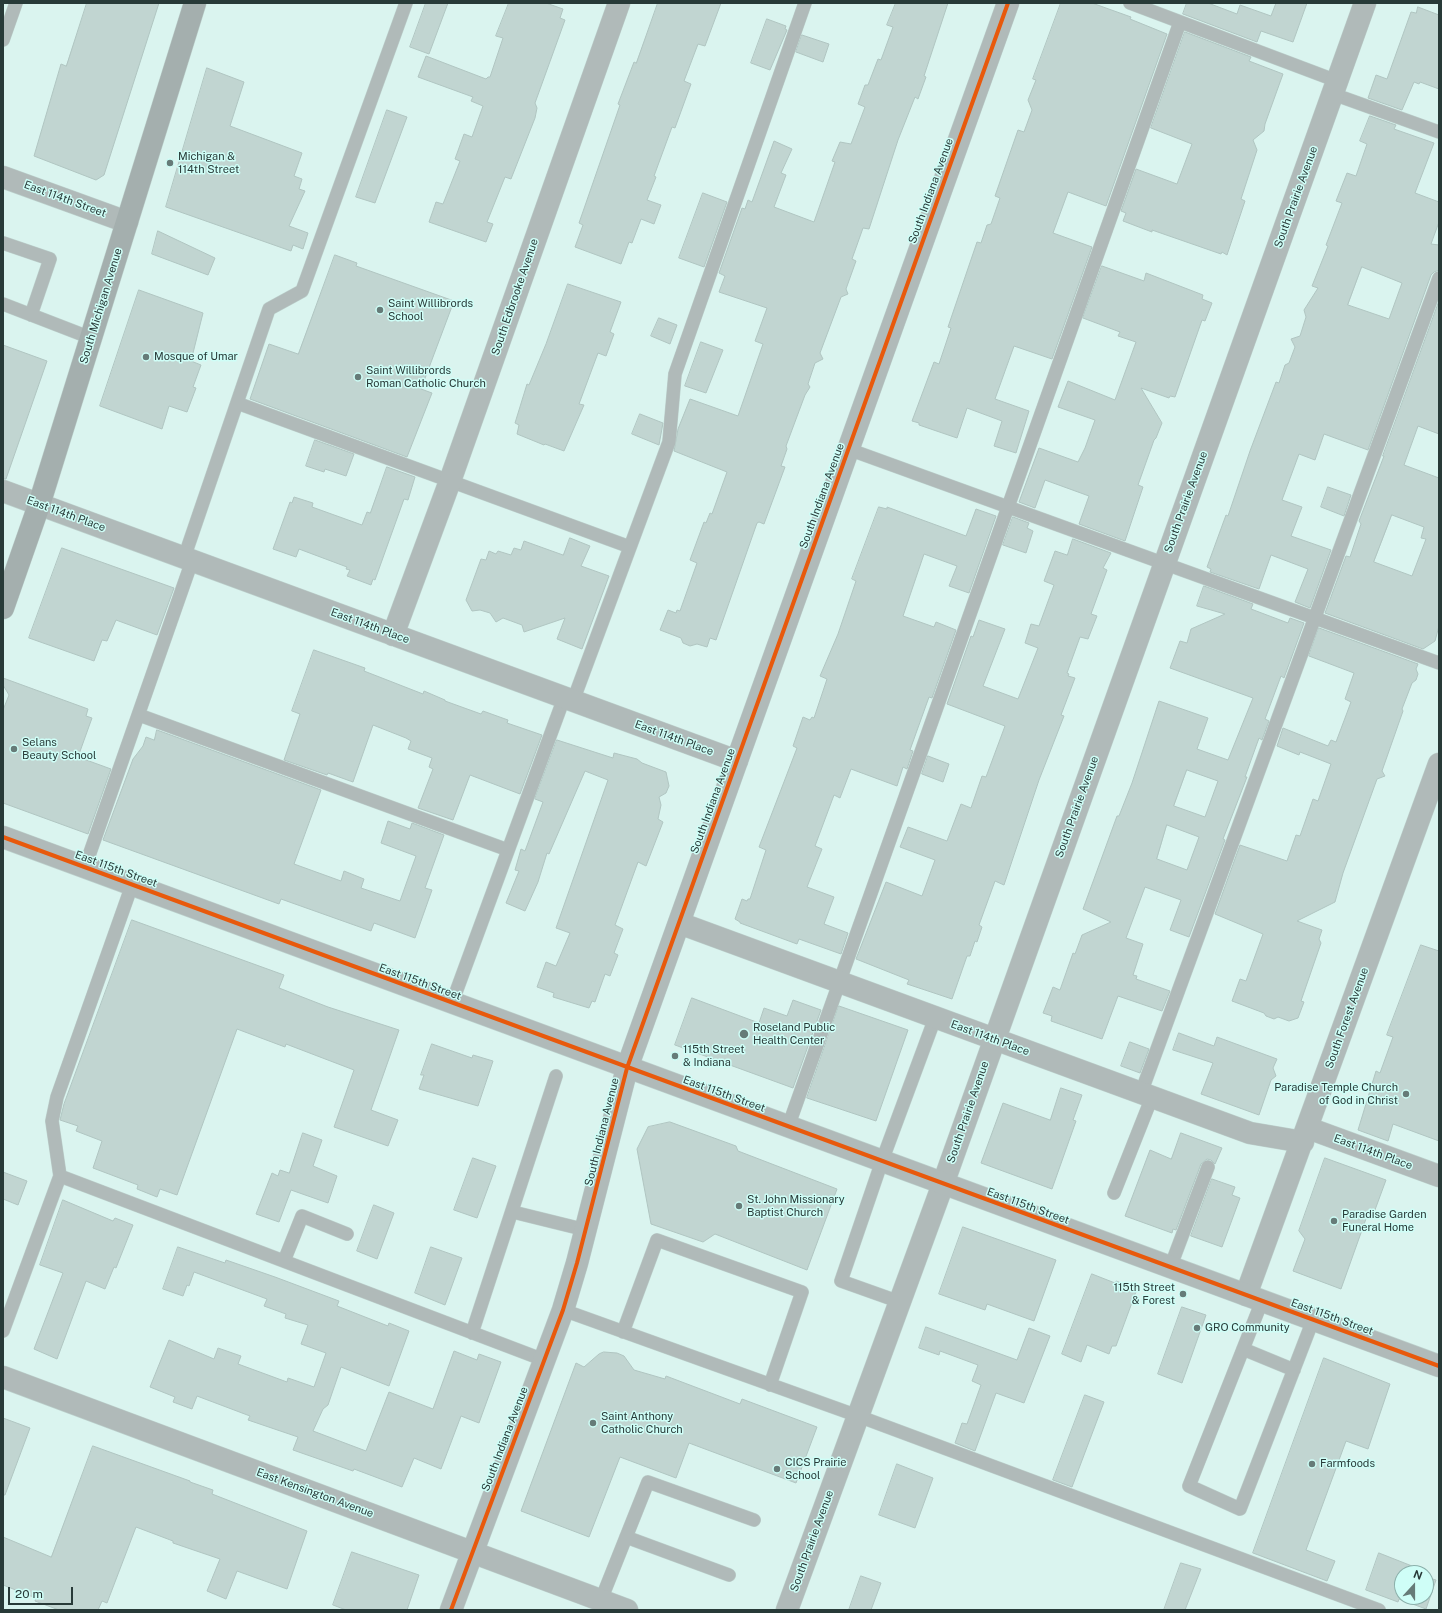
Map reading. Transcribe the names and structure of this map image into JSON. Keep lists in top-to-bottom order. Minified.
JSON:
{"streets":{"main road":["South Michigan Avenue"],"street":["South Indiana Avenue","South Prairie Avenue","East 114th Street","South Edbrooke Avenue","East 114th Place","East 115th Street","South Forest Avenue","East Kensington Avenue"]},"crossings":[["South Indiana Avenue","East 114th Place"],["South Indiana Avenue","East 115th Street"],["South Indiana Avenue","East Kensington Avenue"],["South Prairie Avenue","East 114th Place"],["South Prairie Avenue","East 115th Street"],["East 114th Street","South Michigan Avenue"],["South Edbrooke Avenue","East 114th Place"],["South Michigan Avenue","East 114th Place"],["East 114th Place","South Forest Avenue"],["East 115th Street","South Forest Avenue"]],"places":["Michigan & 114th Street","Saint Willibrords School","Mosque of Umar","Saint Willibrords Roman Catholic Church","Selans Beauty School","Roseland Public Health Center","115th Street & Indiana","Paradise Temple Church of God in Christ","St. John Missionary Baptist Church","Paradise Garden Funeral Home","115th Street & Forest","GRO Community","Saint Anthony Catholic Church","Farmfoods","CICS Prairie School"],"scale_bar":"20 m","north":"top"}
